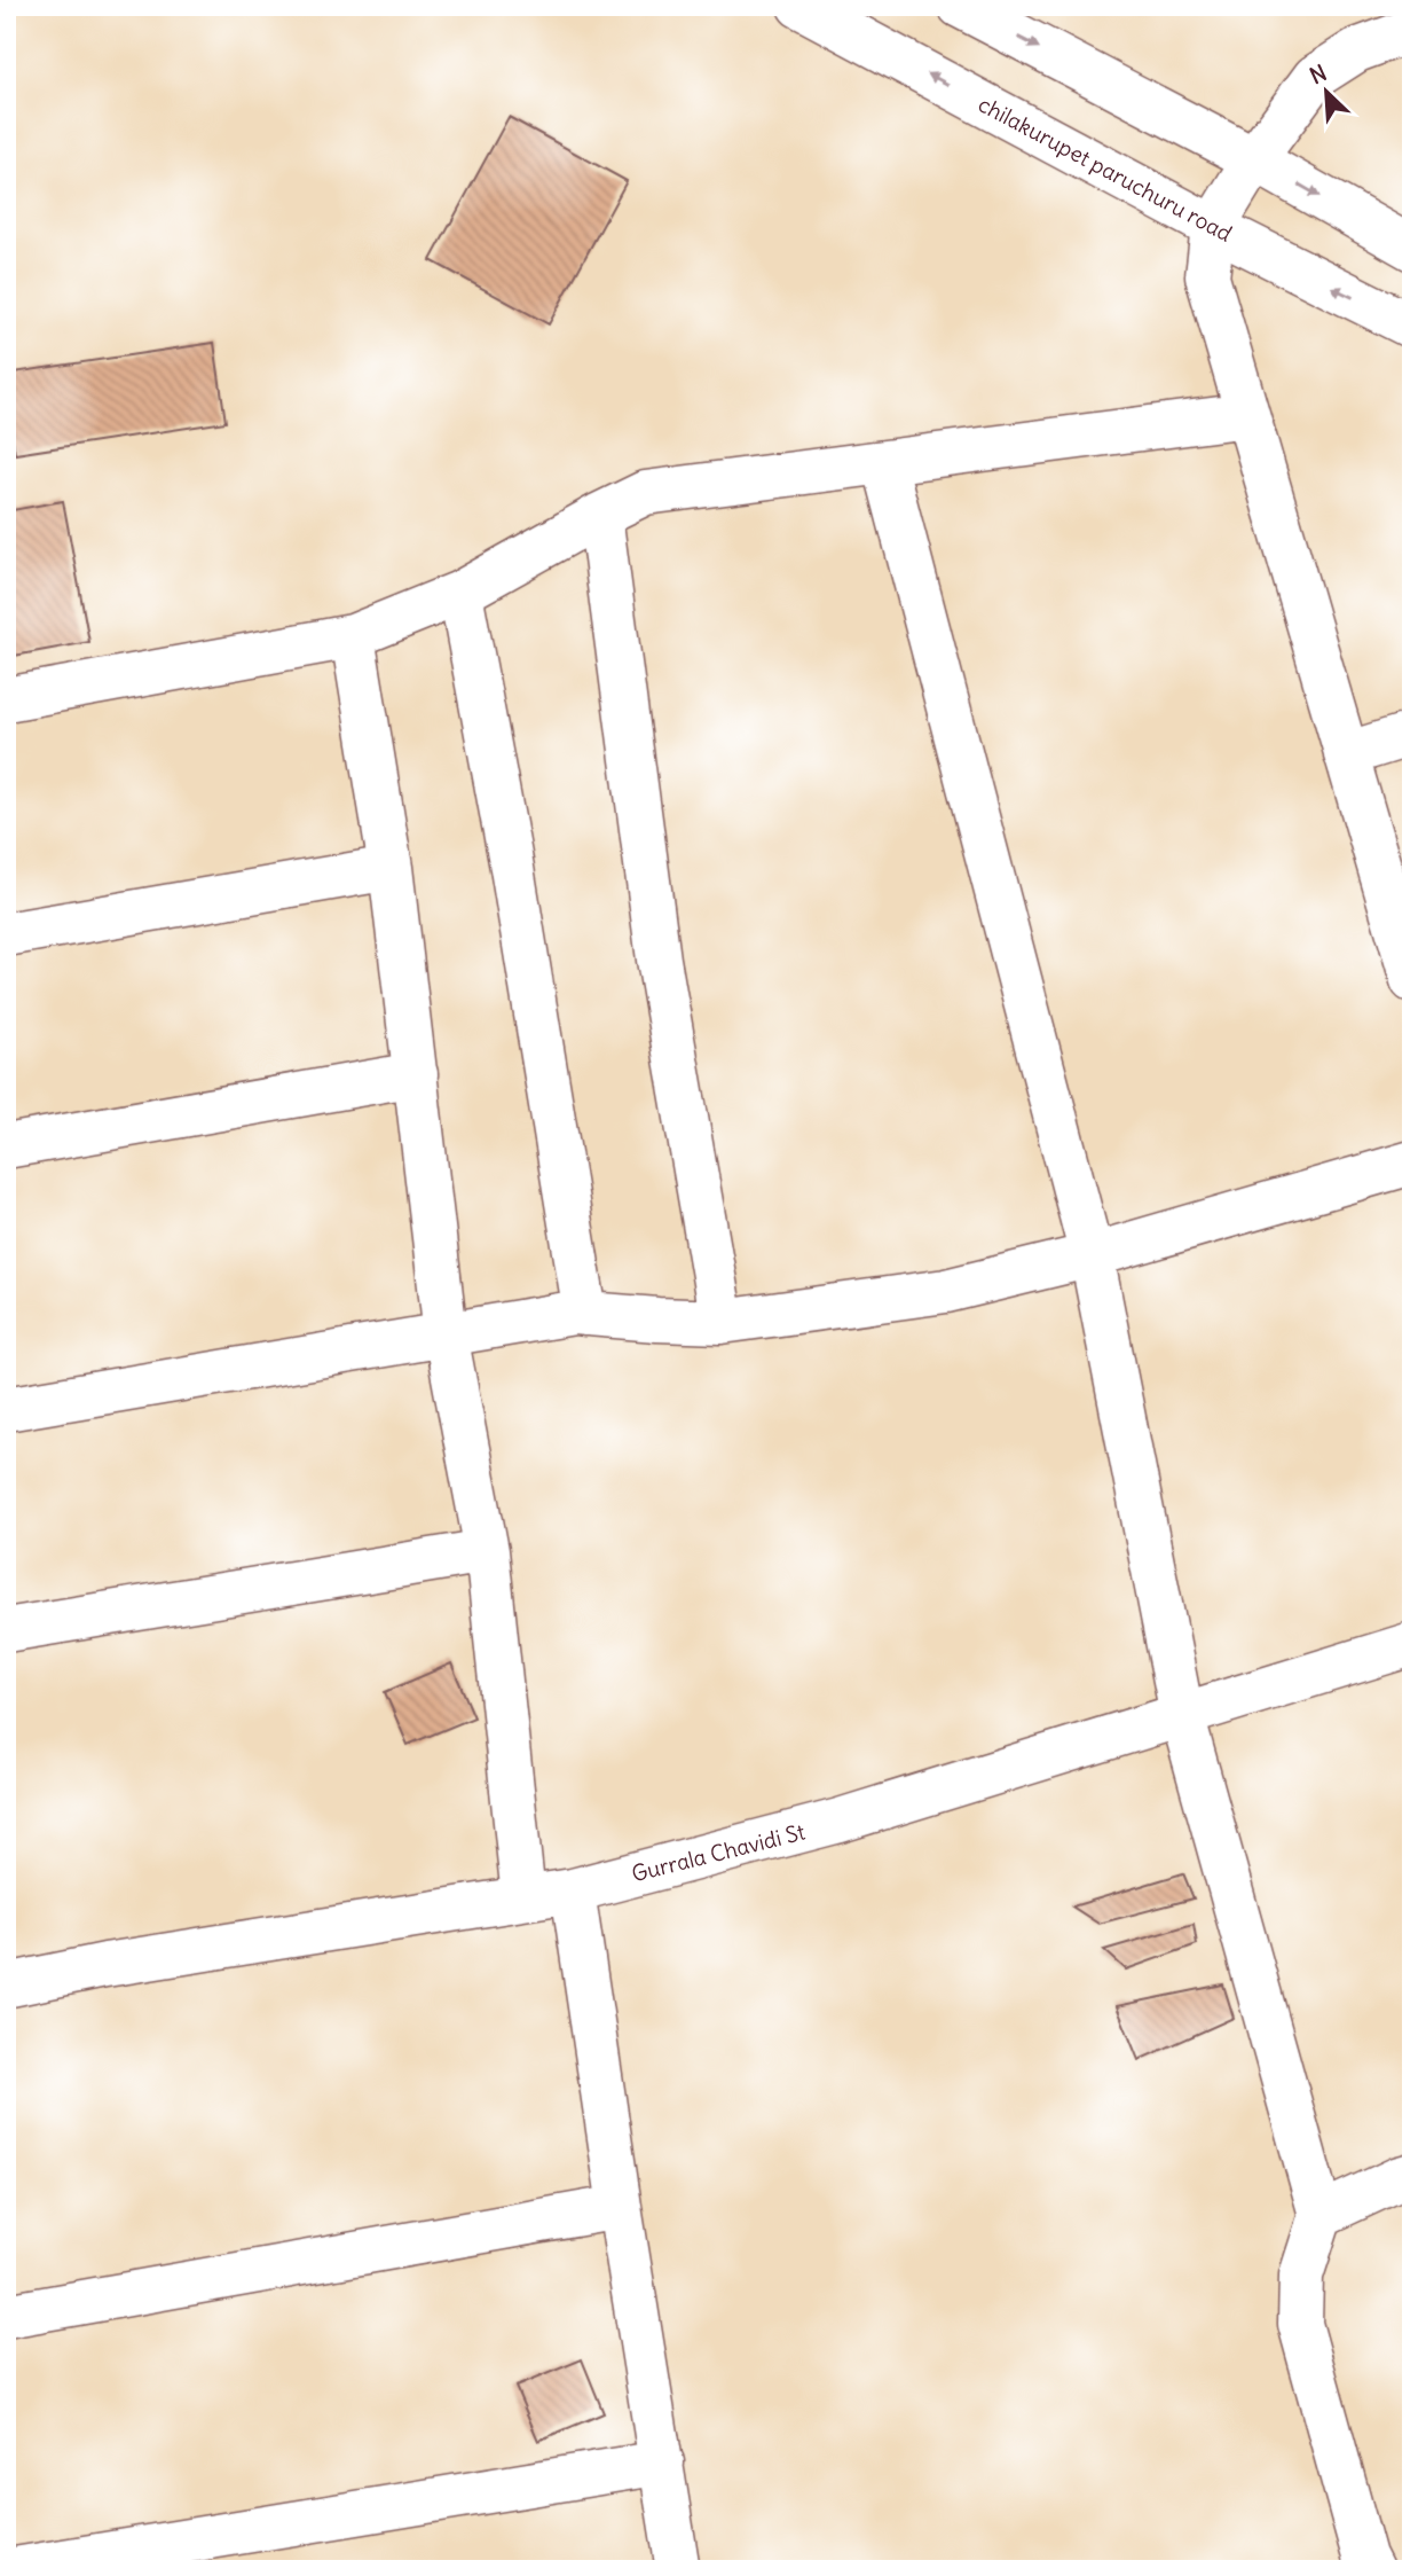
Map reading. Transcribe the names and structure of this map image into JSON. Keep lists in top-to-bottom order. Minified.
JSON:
{"streets":{"street":["chilakurupet paruchuru road","Gurrala Chavidi St"]},"north":"top left"}
